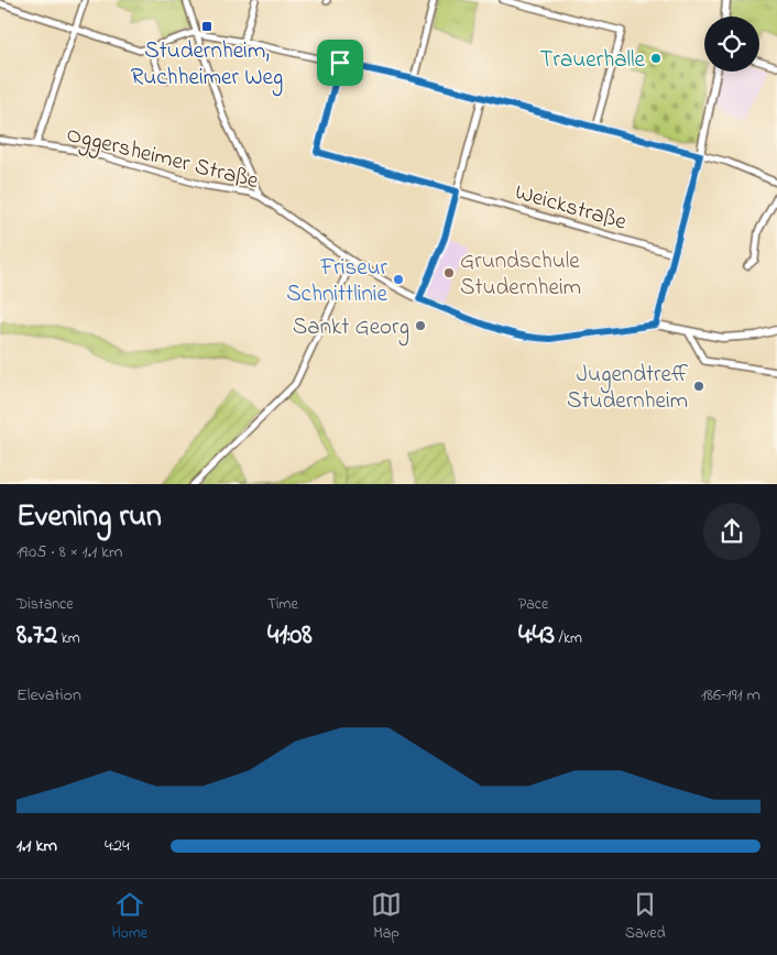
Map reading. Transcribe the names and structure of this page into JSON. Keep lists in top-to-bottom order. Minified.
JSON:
{"streets":{"street":["Oggersheimer Straße","Weickstraße"]},"places":{"transit":["Studernheim, Ruchheimer Weg"],"other":["Trauerhalle","Grundschule Studernheim","Friseur Schnittlinie","Sankt Georg","Jugendtreff Studernheim"]},"page":{"heading":["Evening run","19:05 · 8 × 1.1 km"],"stats":[["Distance","8.72 km"],["Time","41:08"],["Pace","4:43 /km"]],"chart":["Elevation","186–191 m"],"list":[{"name":"1.1 km","note":"4:24"}],"tabs":["Home","Map","Saved"]}}
